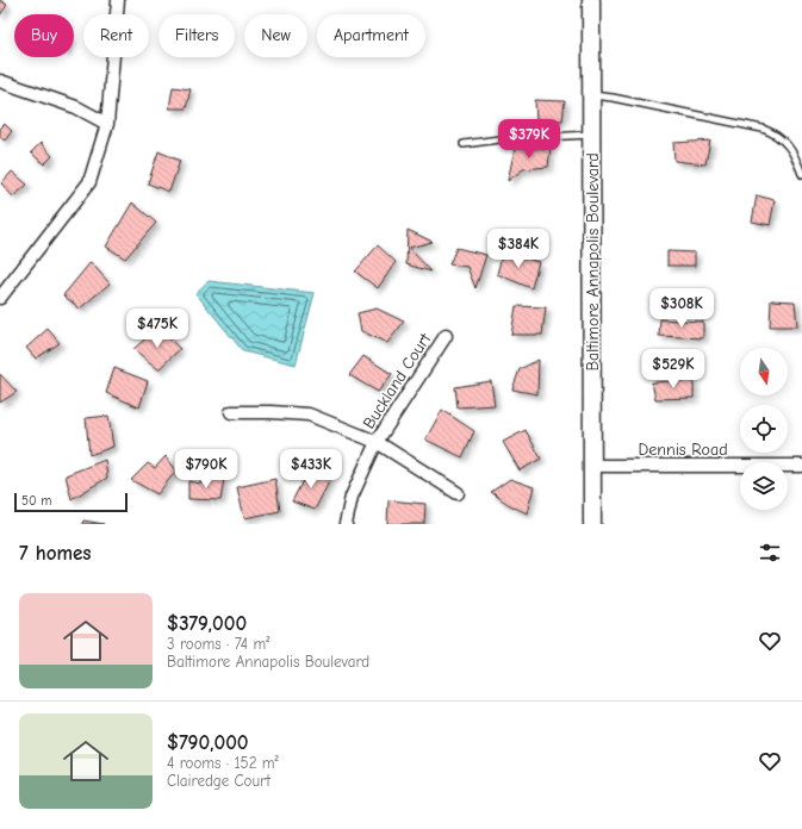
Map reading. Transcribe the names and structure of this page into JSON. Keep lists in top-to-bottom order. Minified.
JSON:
{"streets":{"main road":["Baltimore Annapolis Boulevard"],"street":["Buckland Court","Dennis Road"]},"crossings":[["Baltimore Annapolis Boulevard","Dennis Road"]],"scale_bar":"50 m","north":"bottom","page":{"chip":["Buy","Rent","Filters","New","Apartment"],"price":["$379K","$384K","$308K","$475K","$529K","$790K","$433K"],"scale":"50 m","heading":"7 homes","list":[{"name":"$379,000","note":"3 rooms · 74 m² · Baltimore Annapolis Boulevard"},{"name":"$790,000","note":"4 rooms · 152 m² · Clairedge Court"}]}}
